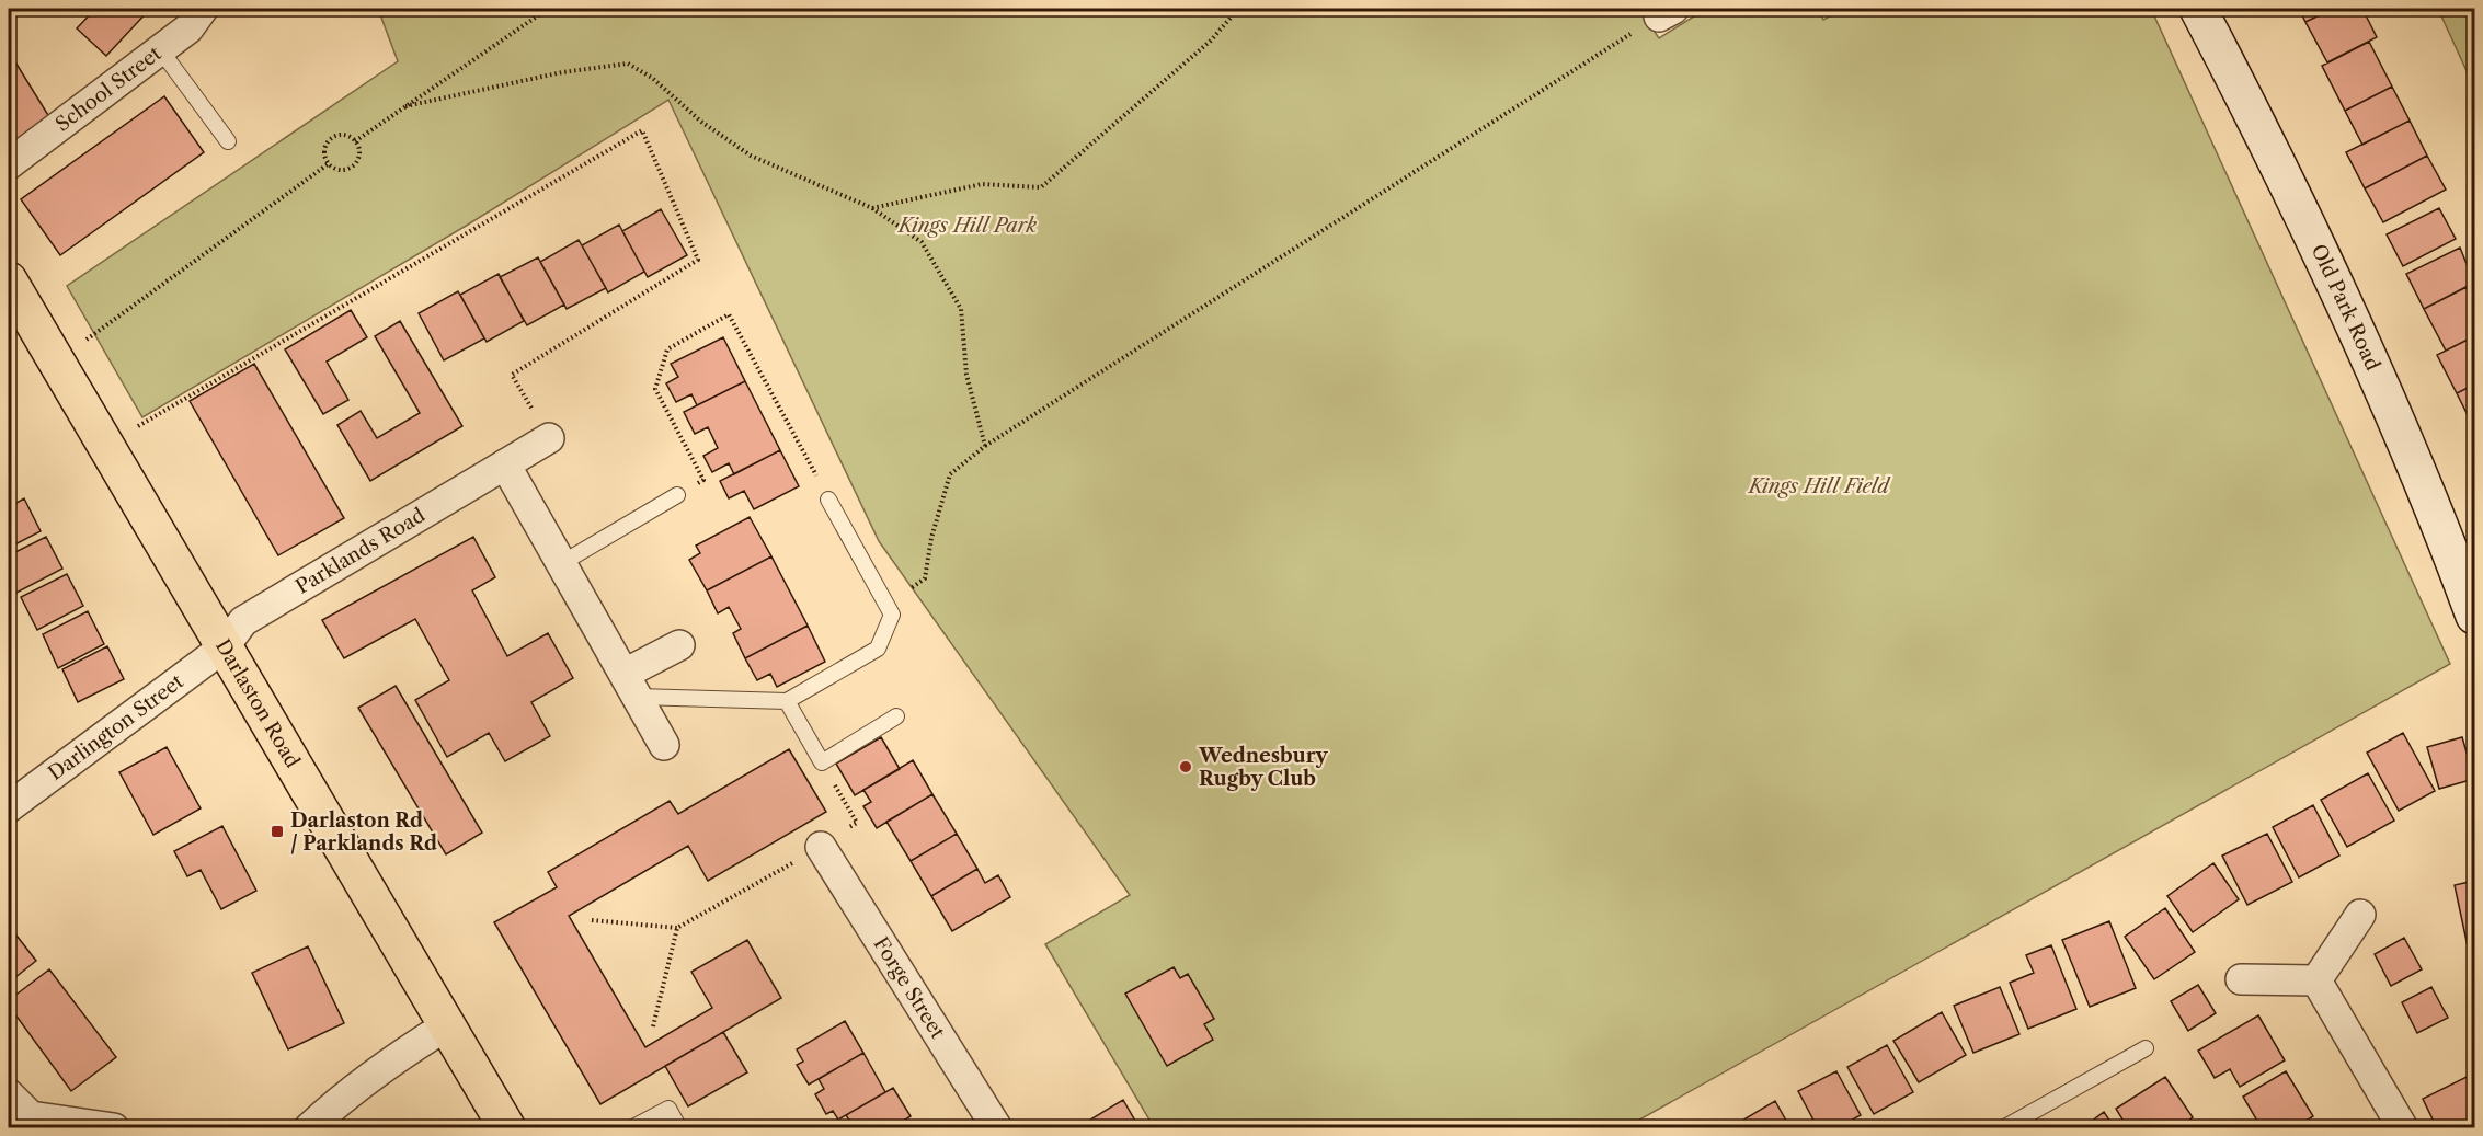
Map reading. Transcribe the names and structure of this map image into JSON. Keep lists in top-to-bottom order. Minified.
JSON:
{"streets":{"main road":["Darlaston Road"],"street":["School Street","Old Park Road","Parklands Road","Darlington Street","Forge Street"]},"crossings":[["Parklands Road","Darlaston Road"],["Parklands Road","Darlington Street"],["Darlaston Road","Darlington Street"]],"parks":["Kings Hill Park","Kings Hill Field"],"places":{"other":["Wednesbury Rugby Club"],"transit":["Darlaston Rd / Parklands Rd"]}}
